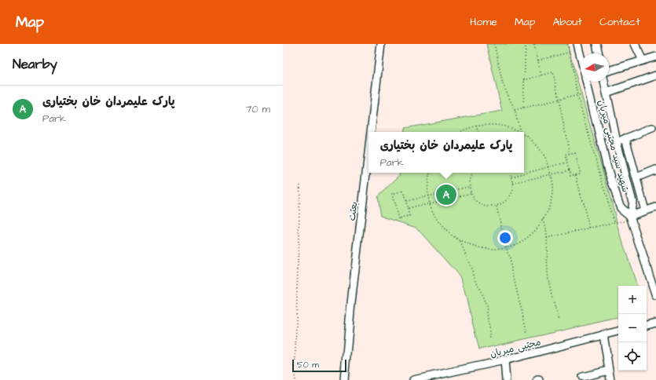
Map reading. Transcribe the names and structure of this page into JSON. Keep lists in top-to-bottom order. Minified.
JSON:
{"streets":{"street":["شهید سید مجتبی میریان","بعثت","مجتبی میریان"]},"scale_bar":"50 m","north":"left","page":{"header":"Map","nav":["Home","Map","About","Contact"],"heading":"Nearby","list":[{"mark":"A","name":"پارک علیمردان خان بختیاری","note":"Park","value":"70 m"}],"popup":["پارک علیمردان خان بختیاری","Park"],"pins":"A","map_buttons":["+","−"],"scale":"50 m"}}
